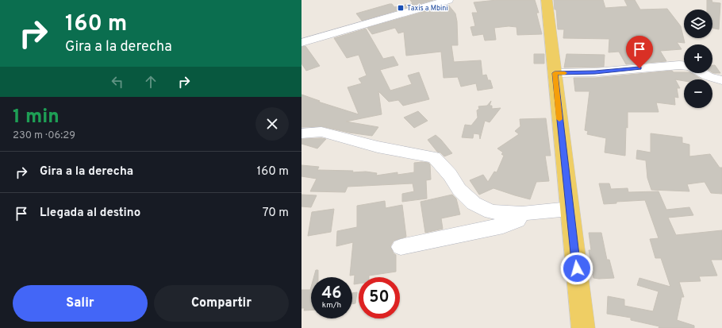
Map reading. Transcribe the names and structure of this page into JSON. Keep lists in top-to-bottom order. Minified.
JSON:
{"places":{"transit":["Taxis a Mbini"]},"page":{"turn":["160 m","Gira a la derecha"],"map_buttons":["+","−"],"heading":["1 min","230 m · 06:29"],"list":[{"name":"Gira a la derecha","value":"160 m"},{"name":"Llegada al destino","value":"70 m"}],"speed":"46 km/h","limit":"50","buttons":["Salir","Compartir"]}}
